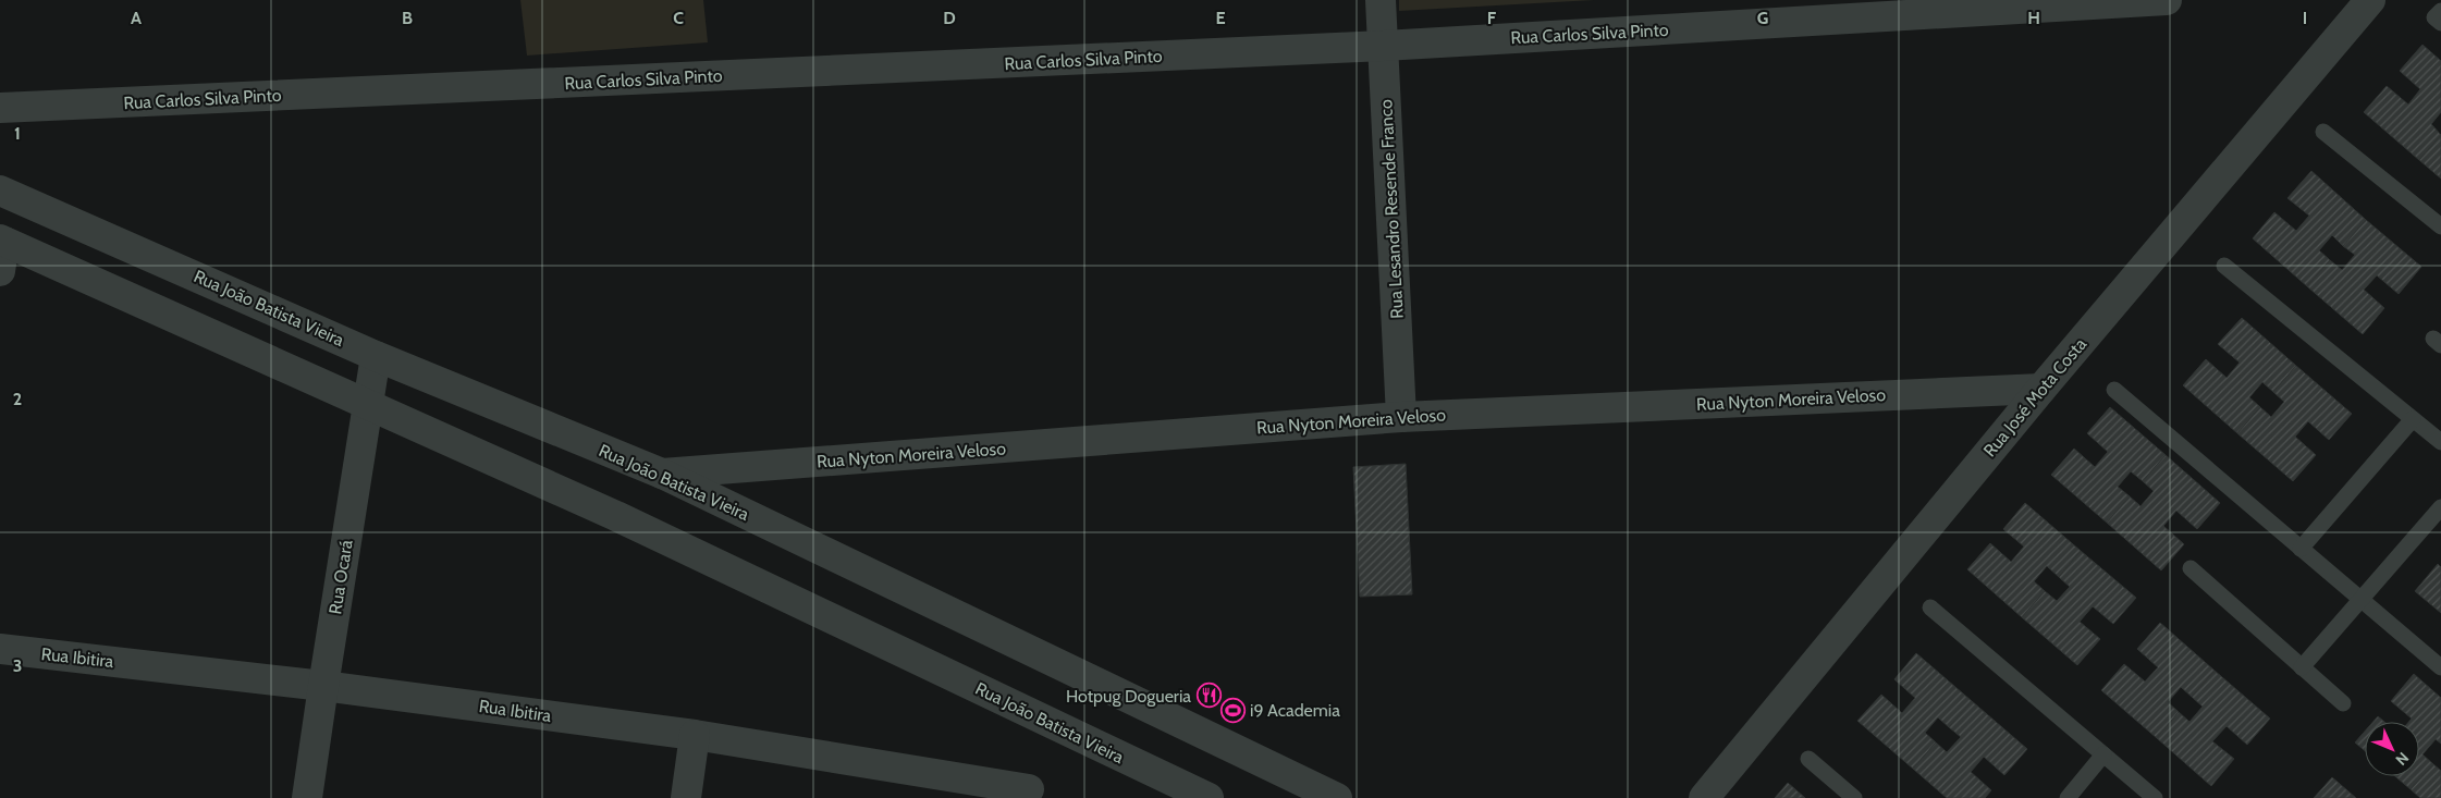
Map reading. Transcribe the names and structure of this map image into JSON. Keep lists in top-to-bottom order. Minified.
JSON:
{"streets":{"street":["Rua Carlos Silva Pinto","Rua Lesandro Resende Franco","Rua João Batista Vieira","Rua José Mota Costa","Rua Nyton Moreira Veloso","Rua Ocará","Rua Ibitira"]},"crossings":[["Rua Carlos Silva Pinto","Rua Lesandro Resende Franco"],["Rua Lesandro Resende Franco","Rua Nyton Moreira Veloso"],["Rua João Batista Vieira","Rua Nyton Moreira Veloso"],["Rua João Batista Vieira","Rua Ocará"],["Rua José Mota Costa","Rua Nyton Moreira Veloso"],["Rua Ocará","Rua Ibitira"]],"places":{"restaurant":["Hotpug Dogueria"],"sports":["i9 Academia"]},"north":"bottom right","grid":{"columns":["A","B","C","D","E","F","G","H","I"],"rows":["1","2","3"]}}
